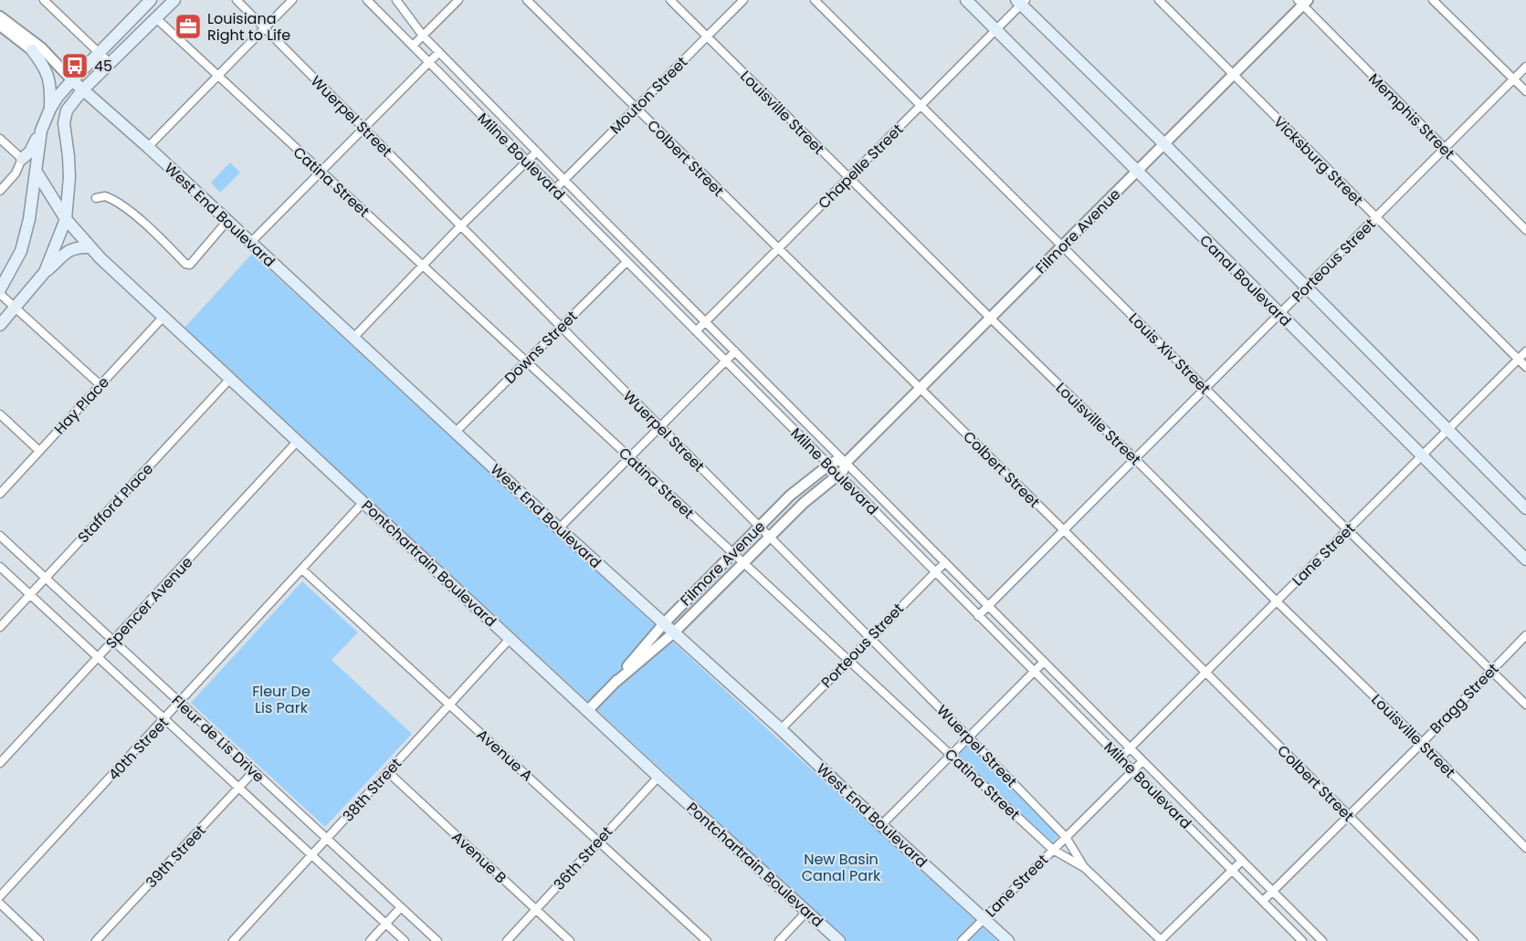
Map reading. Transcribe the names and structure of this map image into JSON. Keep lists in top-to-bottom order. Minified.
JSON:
{"streets":{"main road":["West End Boulevard","Canal Boulevard","Pontchartrain Boulevard"],"street":["Mouton Street","Louisville Street","Wuerpel Street","Memphis Street","Milne Boulevard","Colbert Street","Vicksburg Street","Chapelle Street","Catina Street","Filmore Avenue","Porteous Street","Downs Street","Louis Xiv Street","Hay Place","Stafford Place","Lane Street","Spencer Avenue","Bragg Street","Fleur de Lis Drive","40th Street","Avenue A","38th Street","39th Street","Avenue B","36th Street"]},"crossings":[["Mouton Street","Louisville Street"],["Mouton Street","Milne Boulevard"],["Mouton Street","Colbert Street"],["Louisville Street","Chapelle Street"],["Louisville Street","Filmore Avenue"],["Louisville Street","Porteous Street"],["Louisville Street","Lane Street"],["Louisville Street","Bragg Street"],["Wuerpel Street","Catina Street"],["Wuerpel Street","Filmore Avenue"],["Wuerpel Street","Porteous Street"],["Wuerpel Street","Downs Street"],["Wuerpel Street","Lane Street"],["Memphis Street","Filmore Avenue"],["Memphis Street","Porteous Street"],["Milne Boulevard","Chapelle Street"],["Milne Boulevard","Filmore Avenue"],["Milne Boulevard","Porteous Street"],["Milne Boulevard","Downs Street"],["Milne Boulevard","Lane Street"],["Milne Boulevard","Bragg Street"],["Colbert Street","Chapelle Street"],["Colbert Street","Filmore Avenue"],["Colbert Street","Porteous Street"],["Colbert Street","Lane Street"],["Colbert Street","Bragg Street"],["Vicksburg Street","Filmore Avenue"],["Vicksburg Street","Porteous Street"],["Vicksburg Street","Lane Street"],["Chapelle Street","Canal Boulevard"],["Chapelle Street","Louis Xiv Street"],["Catina Street","Filmore Avenue"],["Catina Street","Porteous Street"],["Catina Street","Downs Street"],["Catina Street","Lane Street"],["West End Boulevard","Filmore Avenue"],["West End Boulevard","Porteous Street"],["West End Boulevard","Downs Street"],["West End Boulevard","Lane Street"],["Filmore Avenue","Canal Boulevard"],["Filmore Avenue","Louis Xiv Street"],["Filmore Avenue","Pontchartrain Boulevard"],["Porteous Street","Canal Boulevard"],["Porteous Street","Louis Xiv Street"],["Canal Boulevard","Lane Street"],["Louis Xiv Street","Lane Street"],["Louis Xiv Street","Bragg Street"],["Hay Place","Pontchartrain Boulevard"],["Stafford Place","Pontchartrain Boulevard"],["Stafford Place","Fleur de Lis Drive"],["Pontchartrain Boulevard","Spencer Avenue"],["Pontchartrain Boulevard","40th Street"],["Pontchartrain Boulevard","38th Street"],["Pontchartrain Boulevard","36th Street"],["Spencer Avenue","Fleur de Lis Drive"],["Fleur de Lis Drive","40th Street"],["Fleur de Lis Drive","38th Street"],["Fleur de Lis Drive","39th Street"],["40th Street","Avenue A"],["Avenue A","38th Street"],["Avenue A","36th Street"],["38th Street","Avenue B"],["Avenue B","36th Street"]],"parks":["Fleur De Lis Park","New Basin Canal Park"],"places":{"office":["Louisiana Right to Life"],"bus stop":["45"]}}
